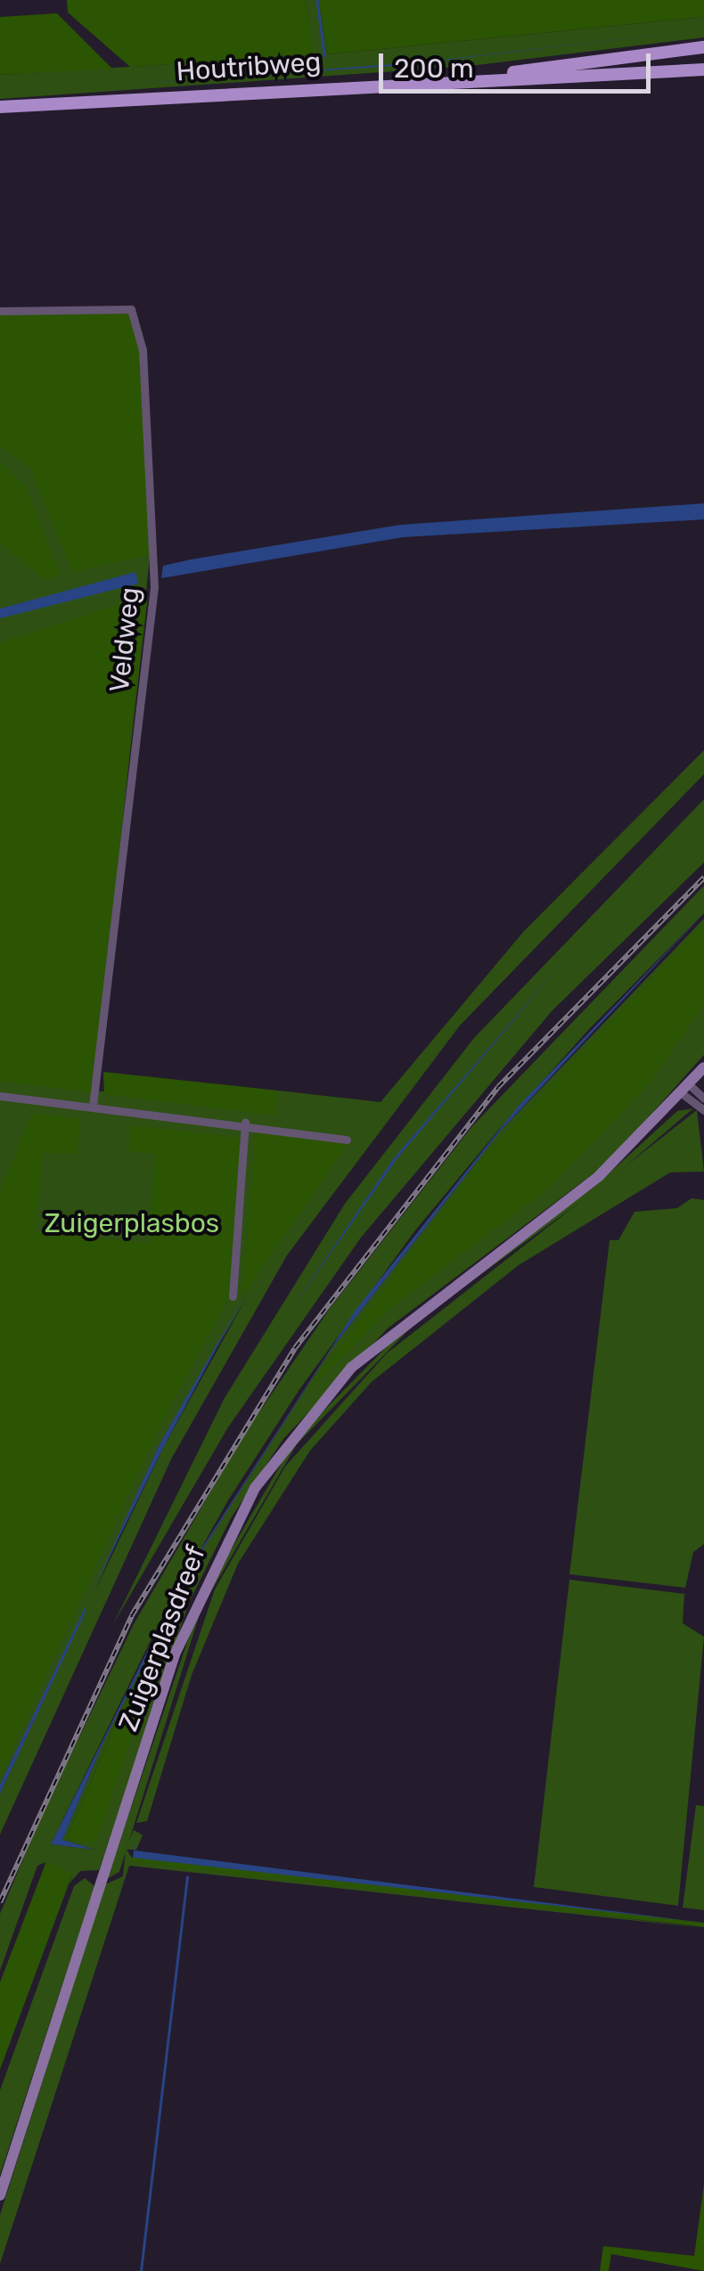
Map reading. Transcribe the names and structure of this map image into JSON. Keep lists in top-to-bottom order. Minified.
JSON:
{"streets":{"main road":["Houtribweg","Zuigerplasdreef"],"street":["Veldweg"]},"parks":["Zuigerplasbos"],"scale_bar":"200 m"}
